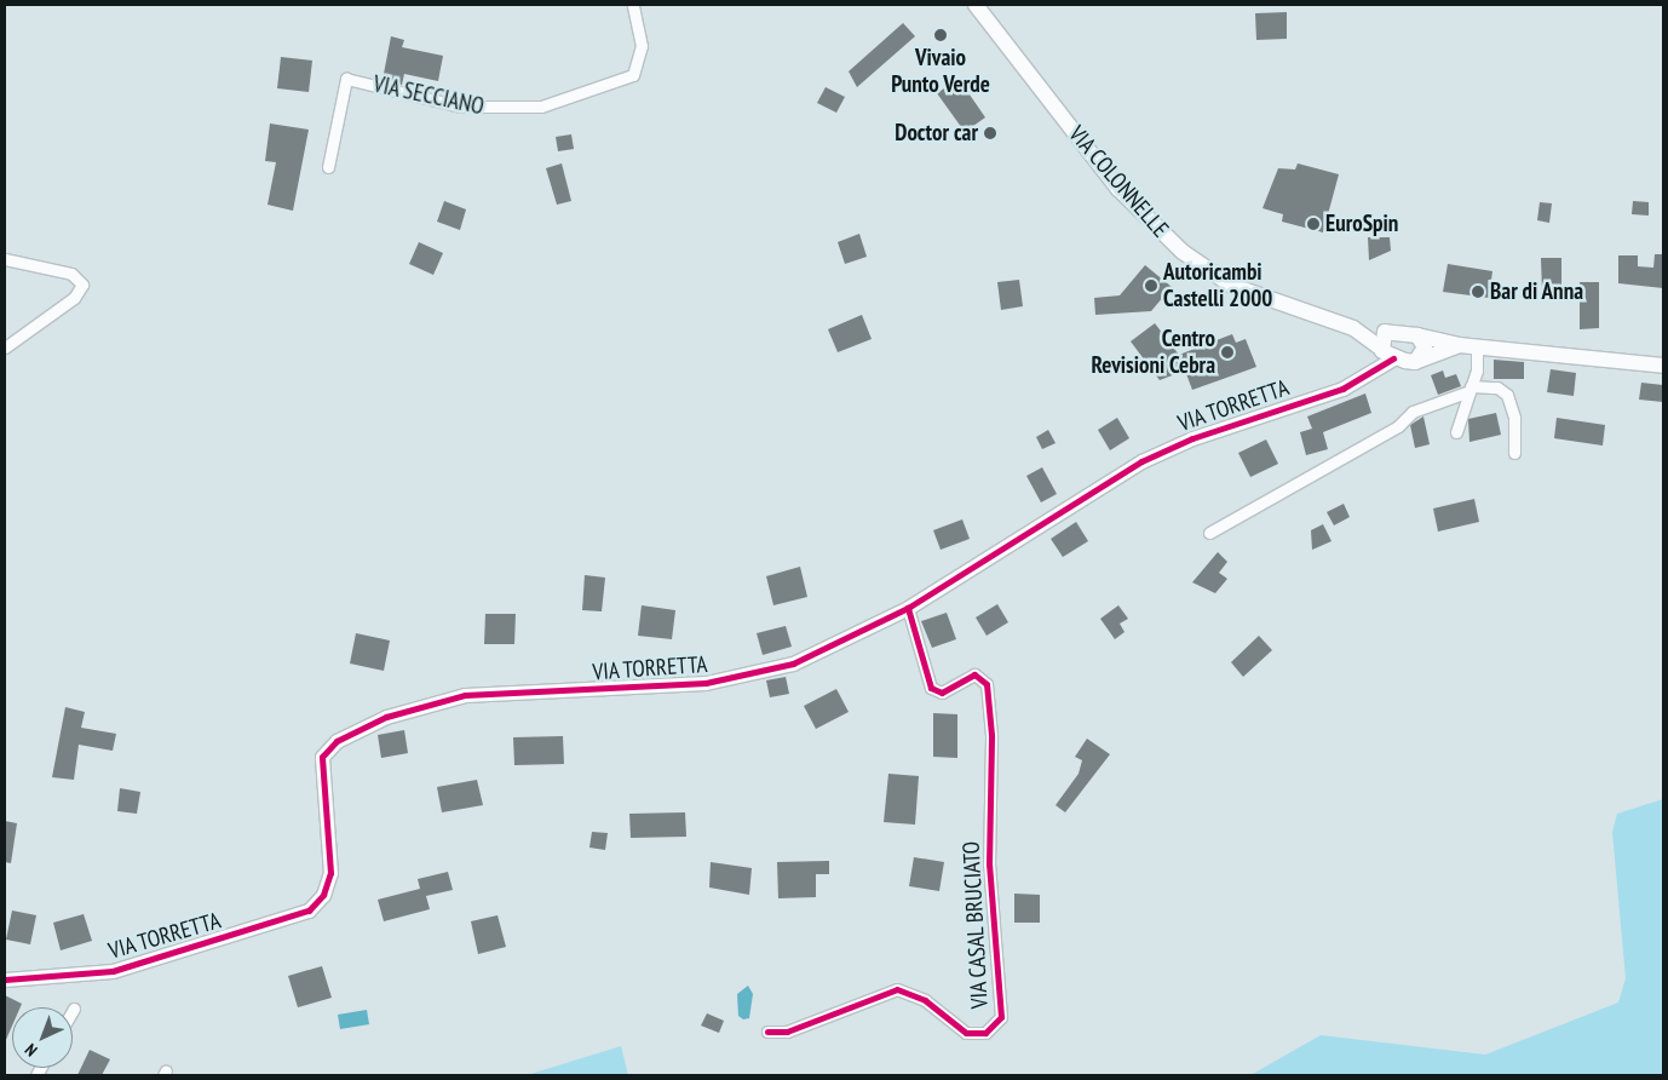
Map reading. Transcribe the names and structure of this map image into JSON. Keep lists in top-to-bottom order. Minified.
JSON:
{"streets":{"main road":["VIA COLONNELLE"],"street":["VIA SECCIANO","VIA TORRETTA","VIA CASAL BRUCIATO"]},"crossings":[["VIA COLONNELLE","VIA TORRETTA"],["VIA TORRETTA","VIA CASAL BRUCIATO"]],"places":["Vivaio Punto Verde","Doctor car","EuroSpin","Autoricambi Castelli 2000","Bar di Anna","Centro Revisioni Cebra"],"north":"bottom left"}
